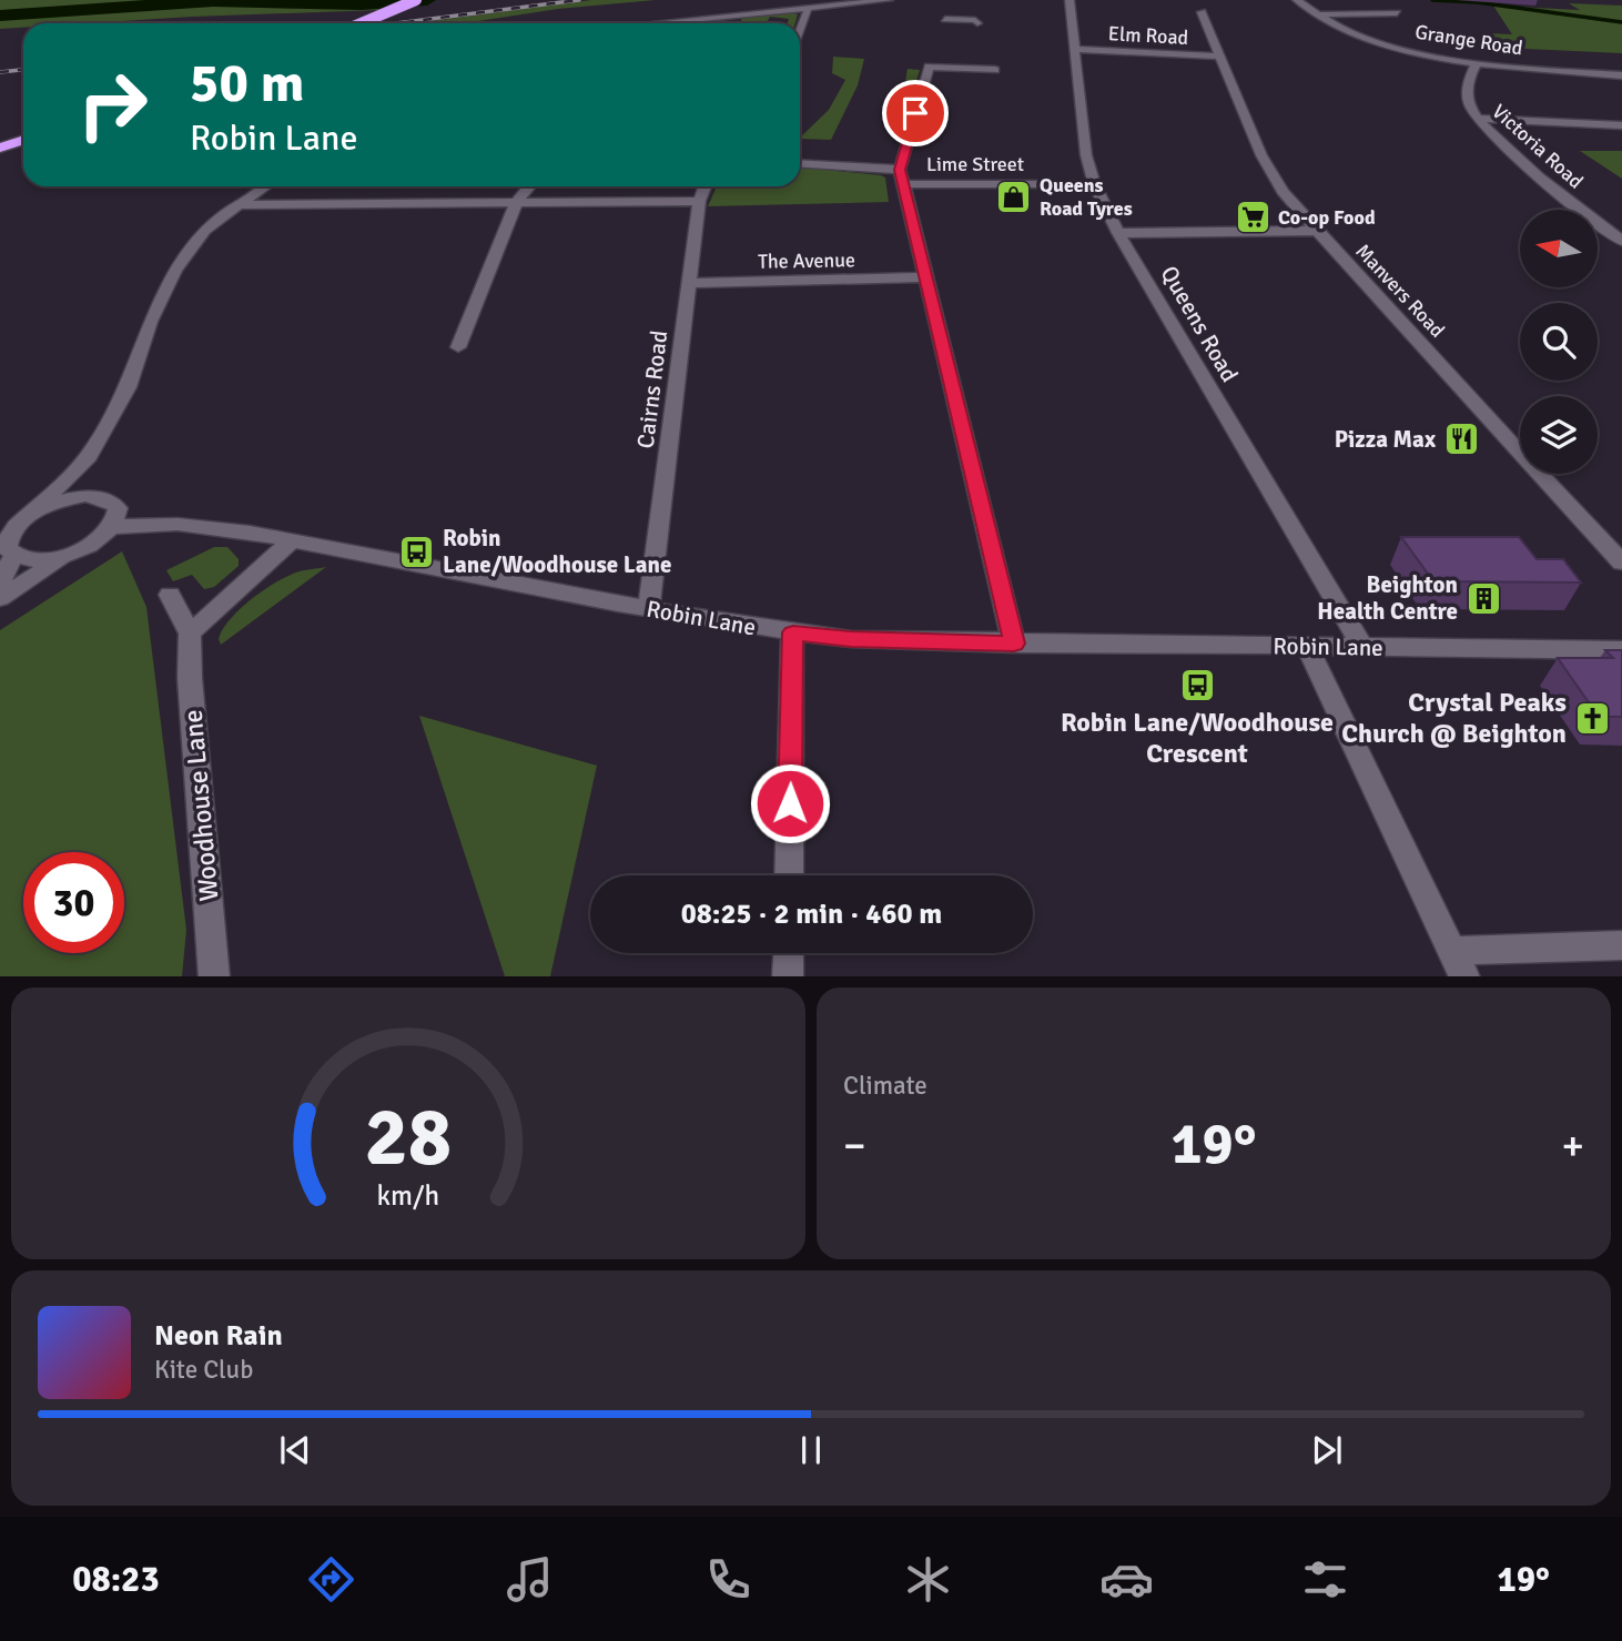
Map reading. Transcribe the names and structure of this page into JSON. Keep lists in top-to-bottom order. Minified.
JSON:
{"streets":{"street":["Elm Road","Grange Road","Victoria Road","Lime Street","The Avenue","Manvers Road","Queens Road","Cairns Road","Robin Lane","Woodhouse Lane"]},"crossings":[["Elm Road","Manvers Road"],["Elm Road","Queens Road"],["Grange Road","Victoria Road"],["Lime Street","Queens Road"],["The Avenue","Cairns Road"],["Queens Road","Robin Lane"],["Cairns Road","Robin Lane"]],"places":{"shop":["Queens Road Tyres"],"supermarket":["Co-op Food"],"restaurant":["Pizza Max"],"bus stop":["Robin Lane/Woodhouse Lane","Robin Lane/Woodhouse Crescent"],"building":["Beighton Health Centre"],"church":["Crystal Peaks Church @ Beighton"]},"north":"left","page":{"turn":["50 m","Robin Lane"],"limit":"30","trip":"08:25 · 2 min · 460 m","tile":"Climate","heat":["−","19°","+"],"song":["Neon Rain","Kite Club"],"tabs":["08:23","19°"],"gauge":["28","km/h"]}}
